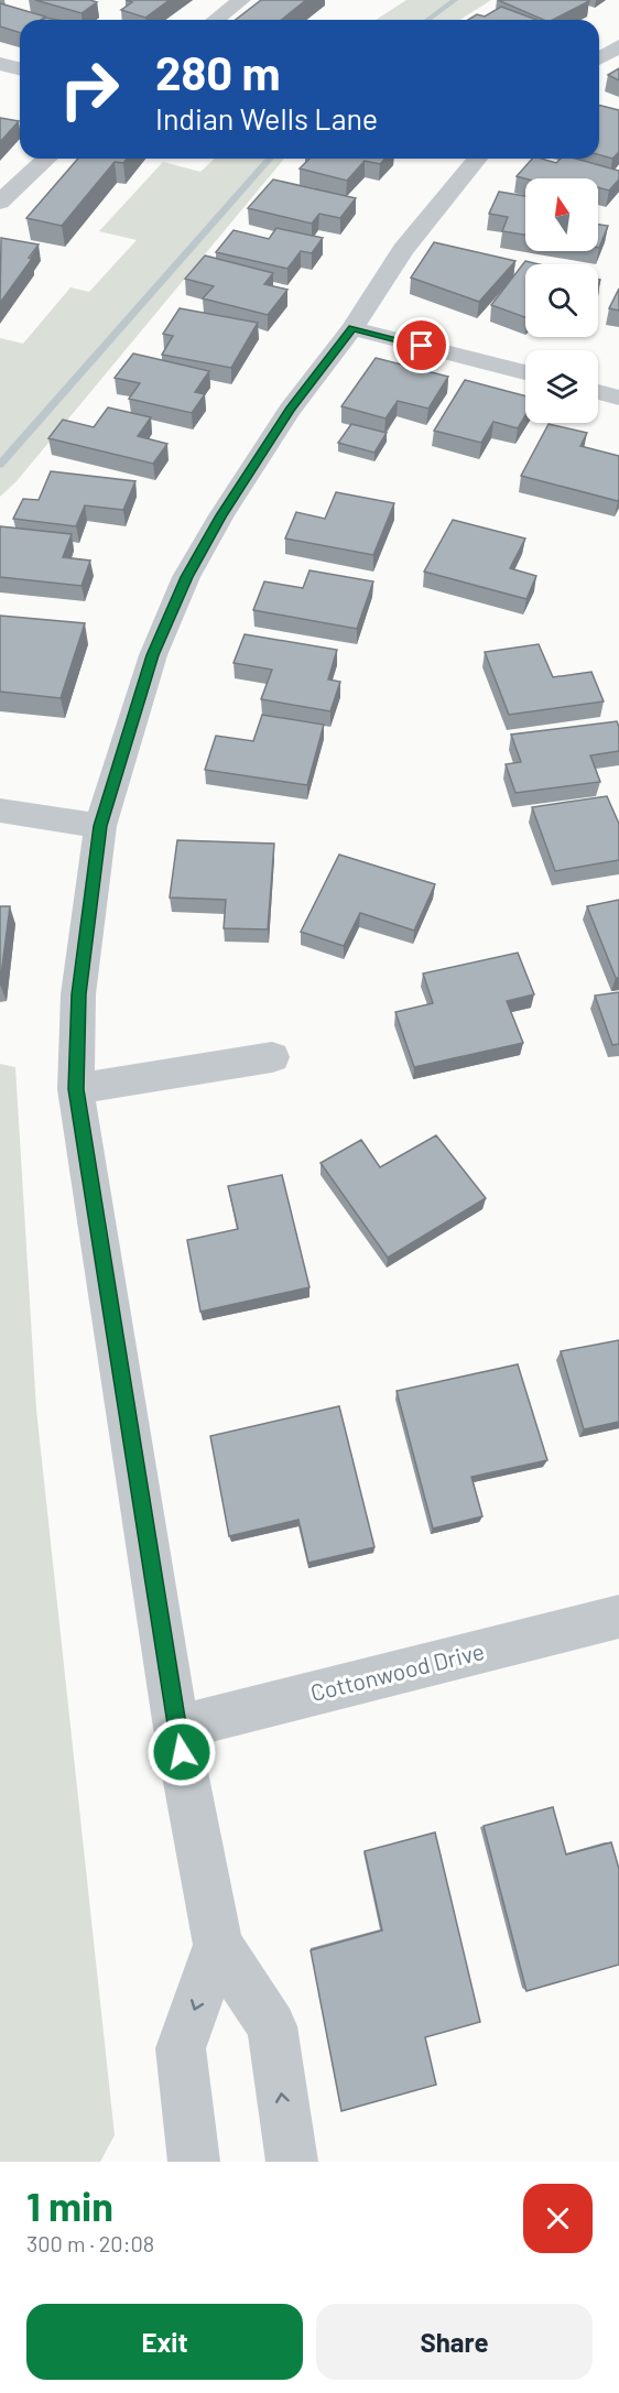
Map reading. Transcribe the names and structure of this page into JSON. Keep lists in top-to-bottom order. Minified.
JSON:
{"streets":{"street":["Cottonwood Drive"]},"north":"top","page":{"turn":["280 m","Indian Wells Lane"],"heading":["1 min","300 m · 20:08"],"buttons":["Exit","Share"]}}
